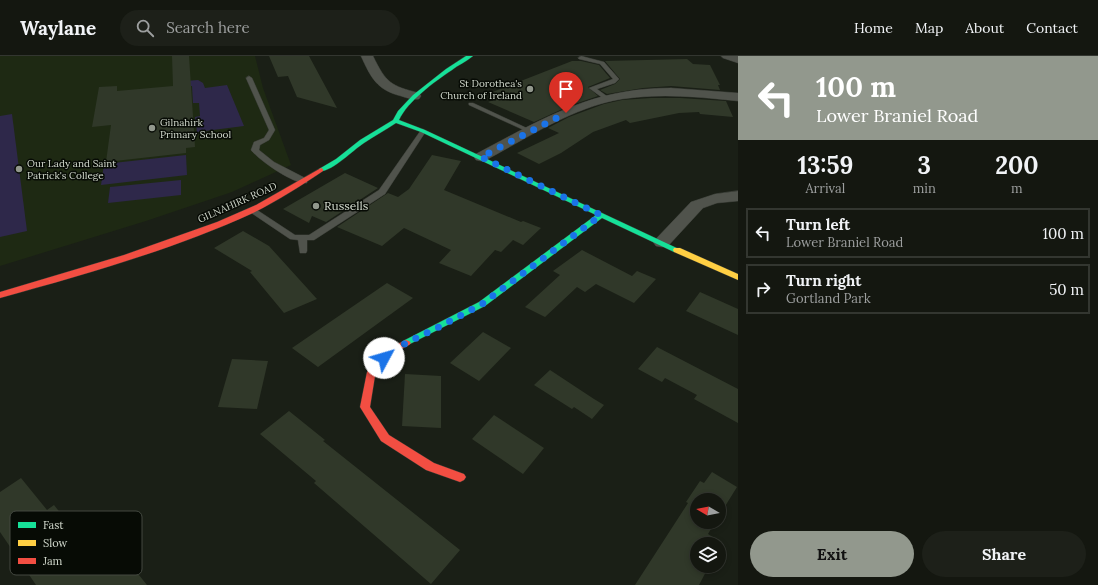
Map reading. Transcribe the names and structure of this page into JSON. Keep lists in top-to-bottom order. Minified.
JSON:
{"streets":{"street":["GILNAHIRK ROAD"]},"places":["St Dorothea's Church of Ireland","Gilnahirk Primary School","Our Lady and Saint Patrick's College","Russells"],"legend":["Fast","Slow","Jam"],"north":"left","page":{"header":"Waylane","search":"Search here","nav":["Home","Map","About","Contact"],"turn":["100 m","Lower Braniel Road"],"eta":["13:59","Arrival","3","min","200","m"],"list":[{"name":"Turn left","note":"Lower Braniel Road","value":"100 m"},{"name":"Turn right","note":"Gortland Park","value":"50 m"}],"buttons":["Exit","Share"]}}
